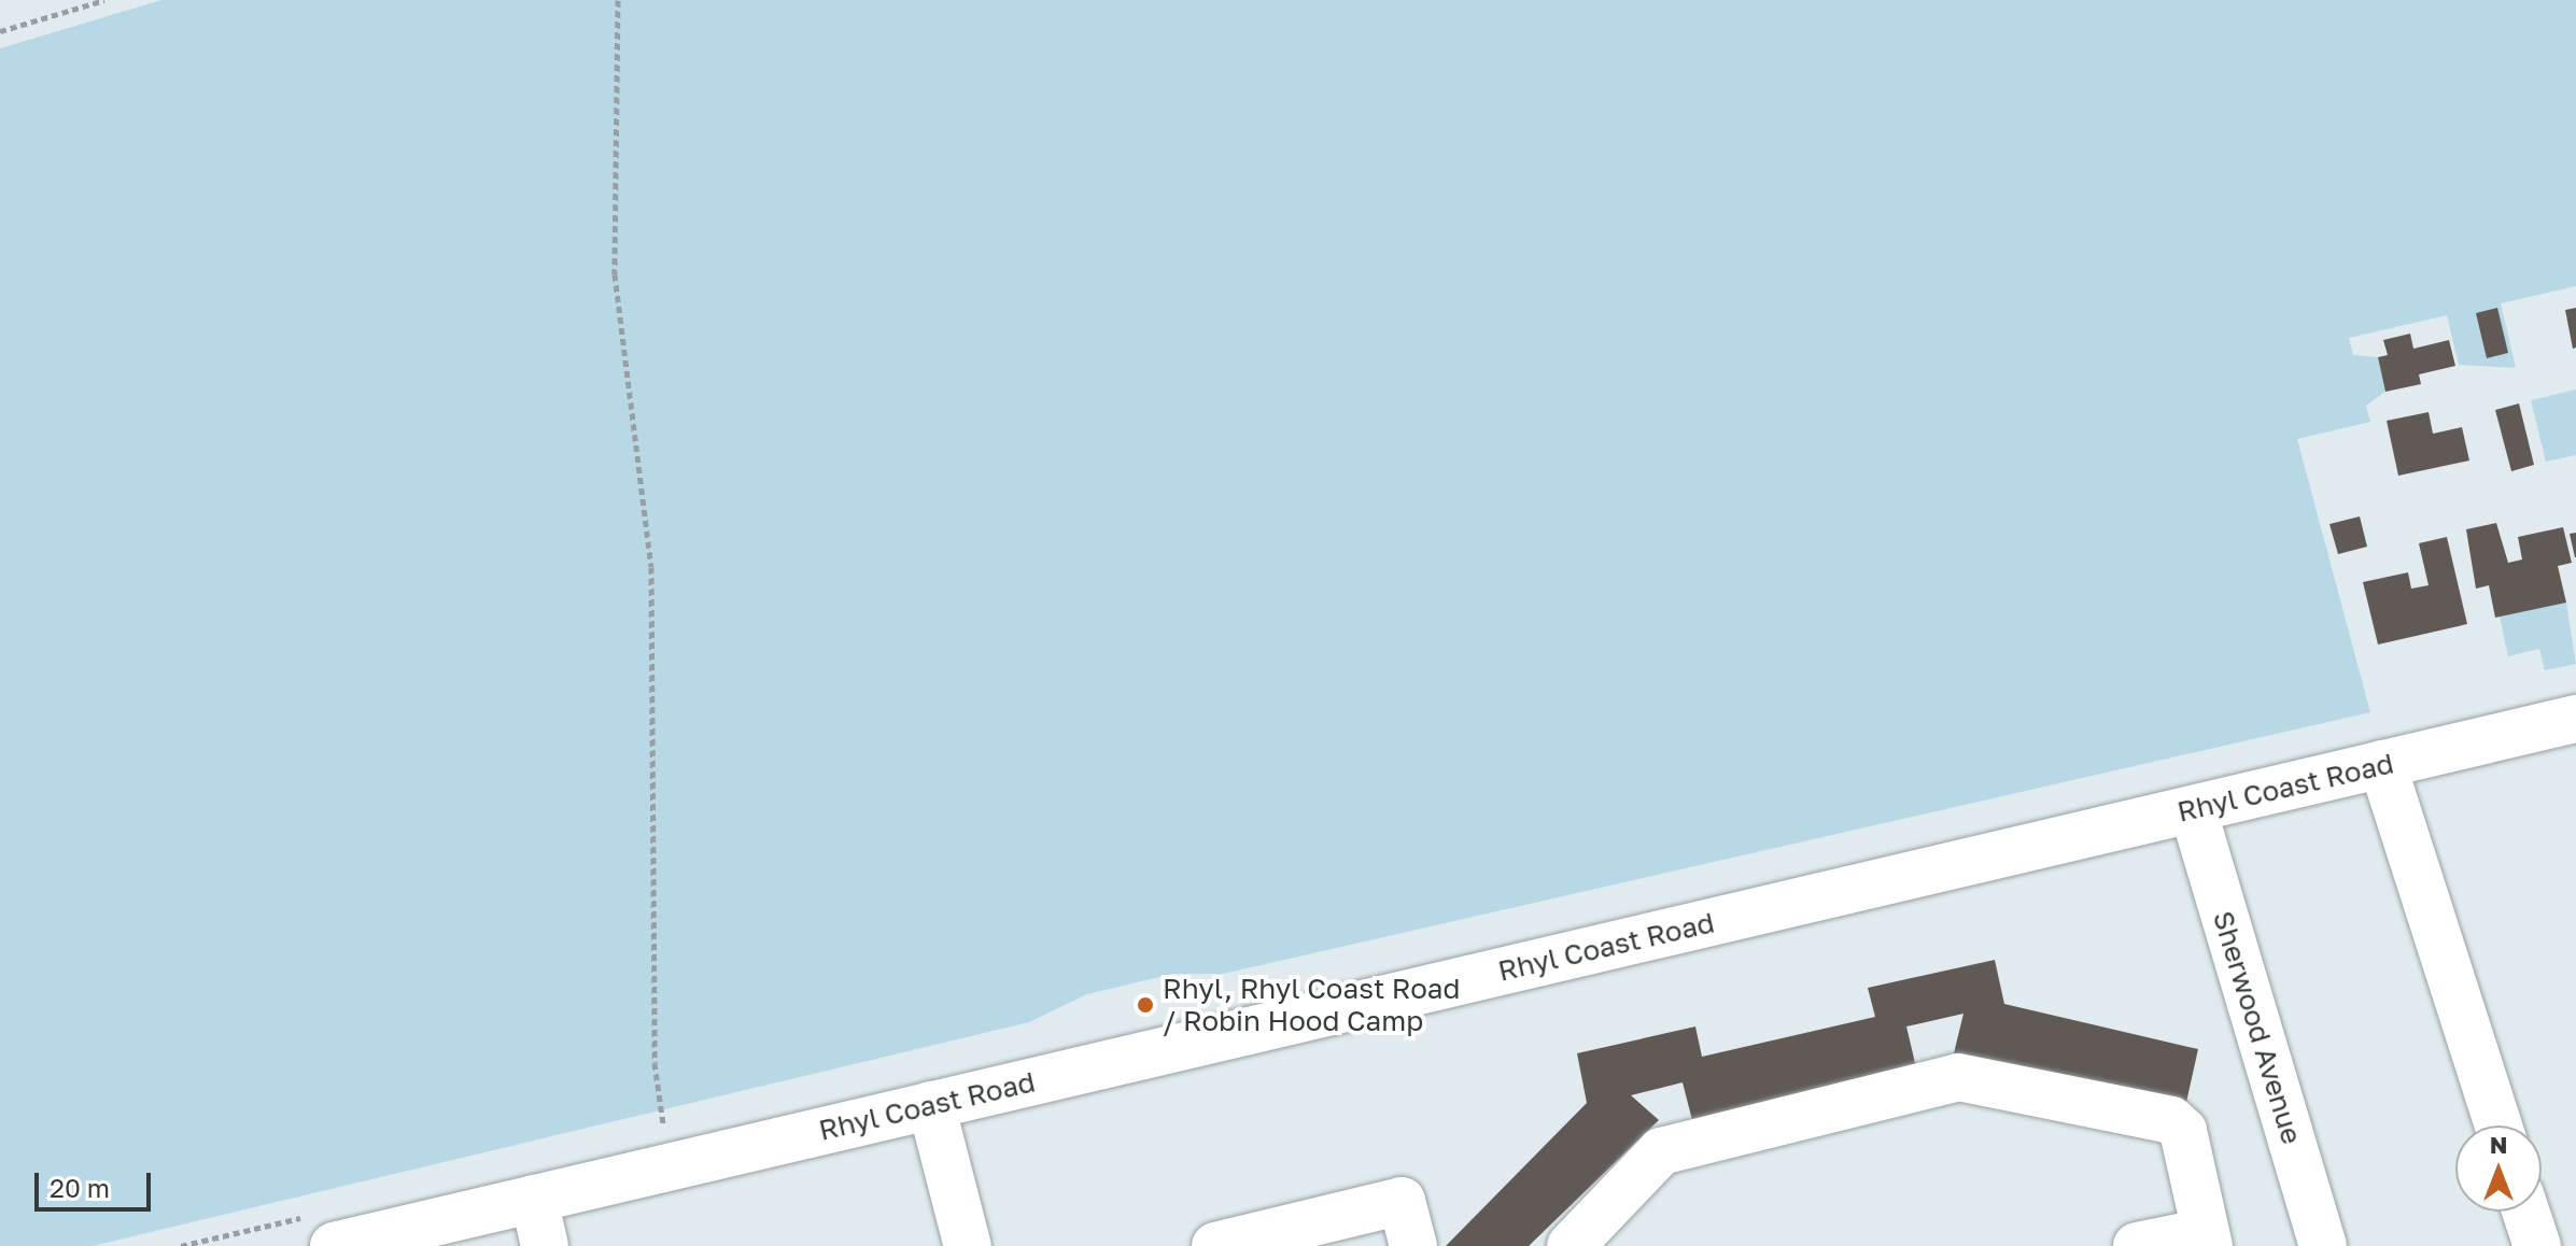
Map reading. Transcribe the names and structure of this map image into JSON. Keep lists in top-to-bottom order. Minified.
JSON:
{"streets":{"main road":["Rhyl Coast Road","Sherwood Avenue"]},"crossings":[["Rhyl Coast Road","Sherwood Avenue"]],"places":["Rhyl, Rhyl Coast Road / Robin Hood Camp"],"scale_bar":"20 m","north":"top"}
